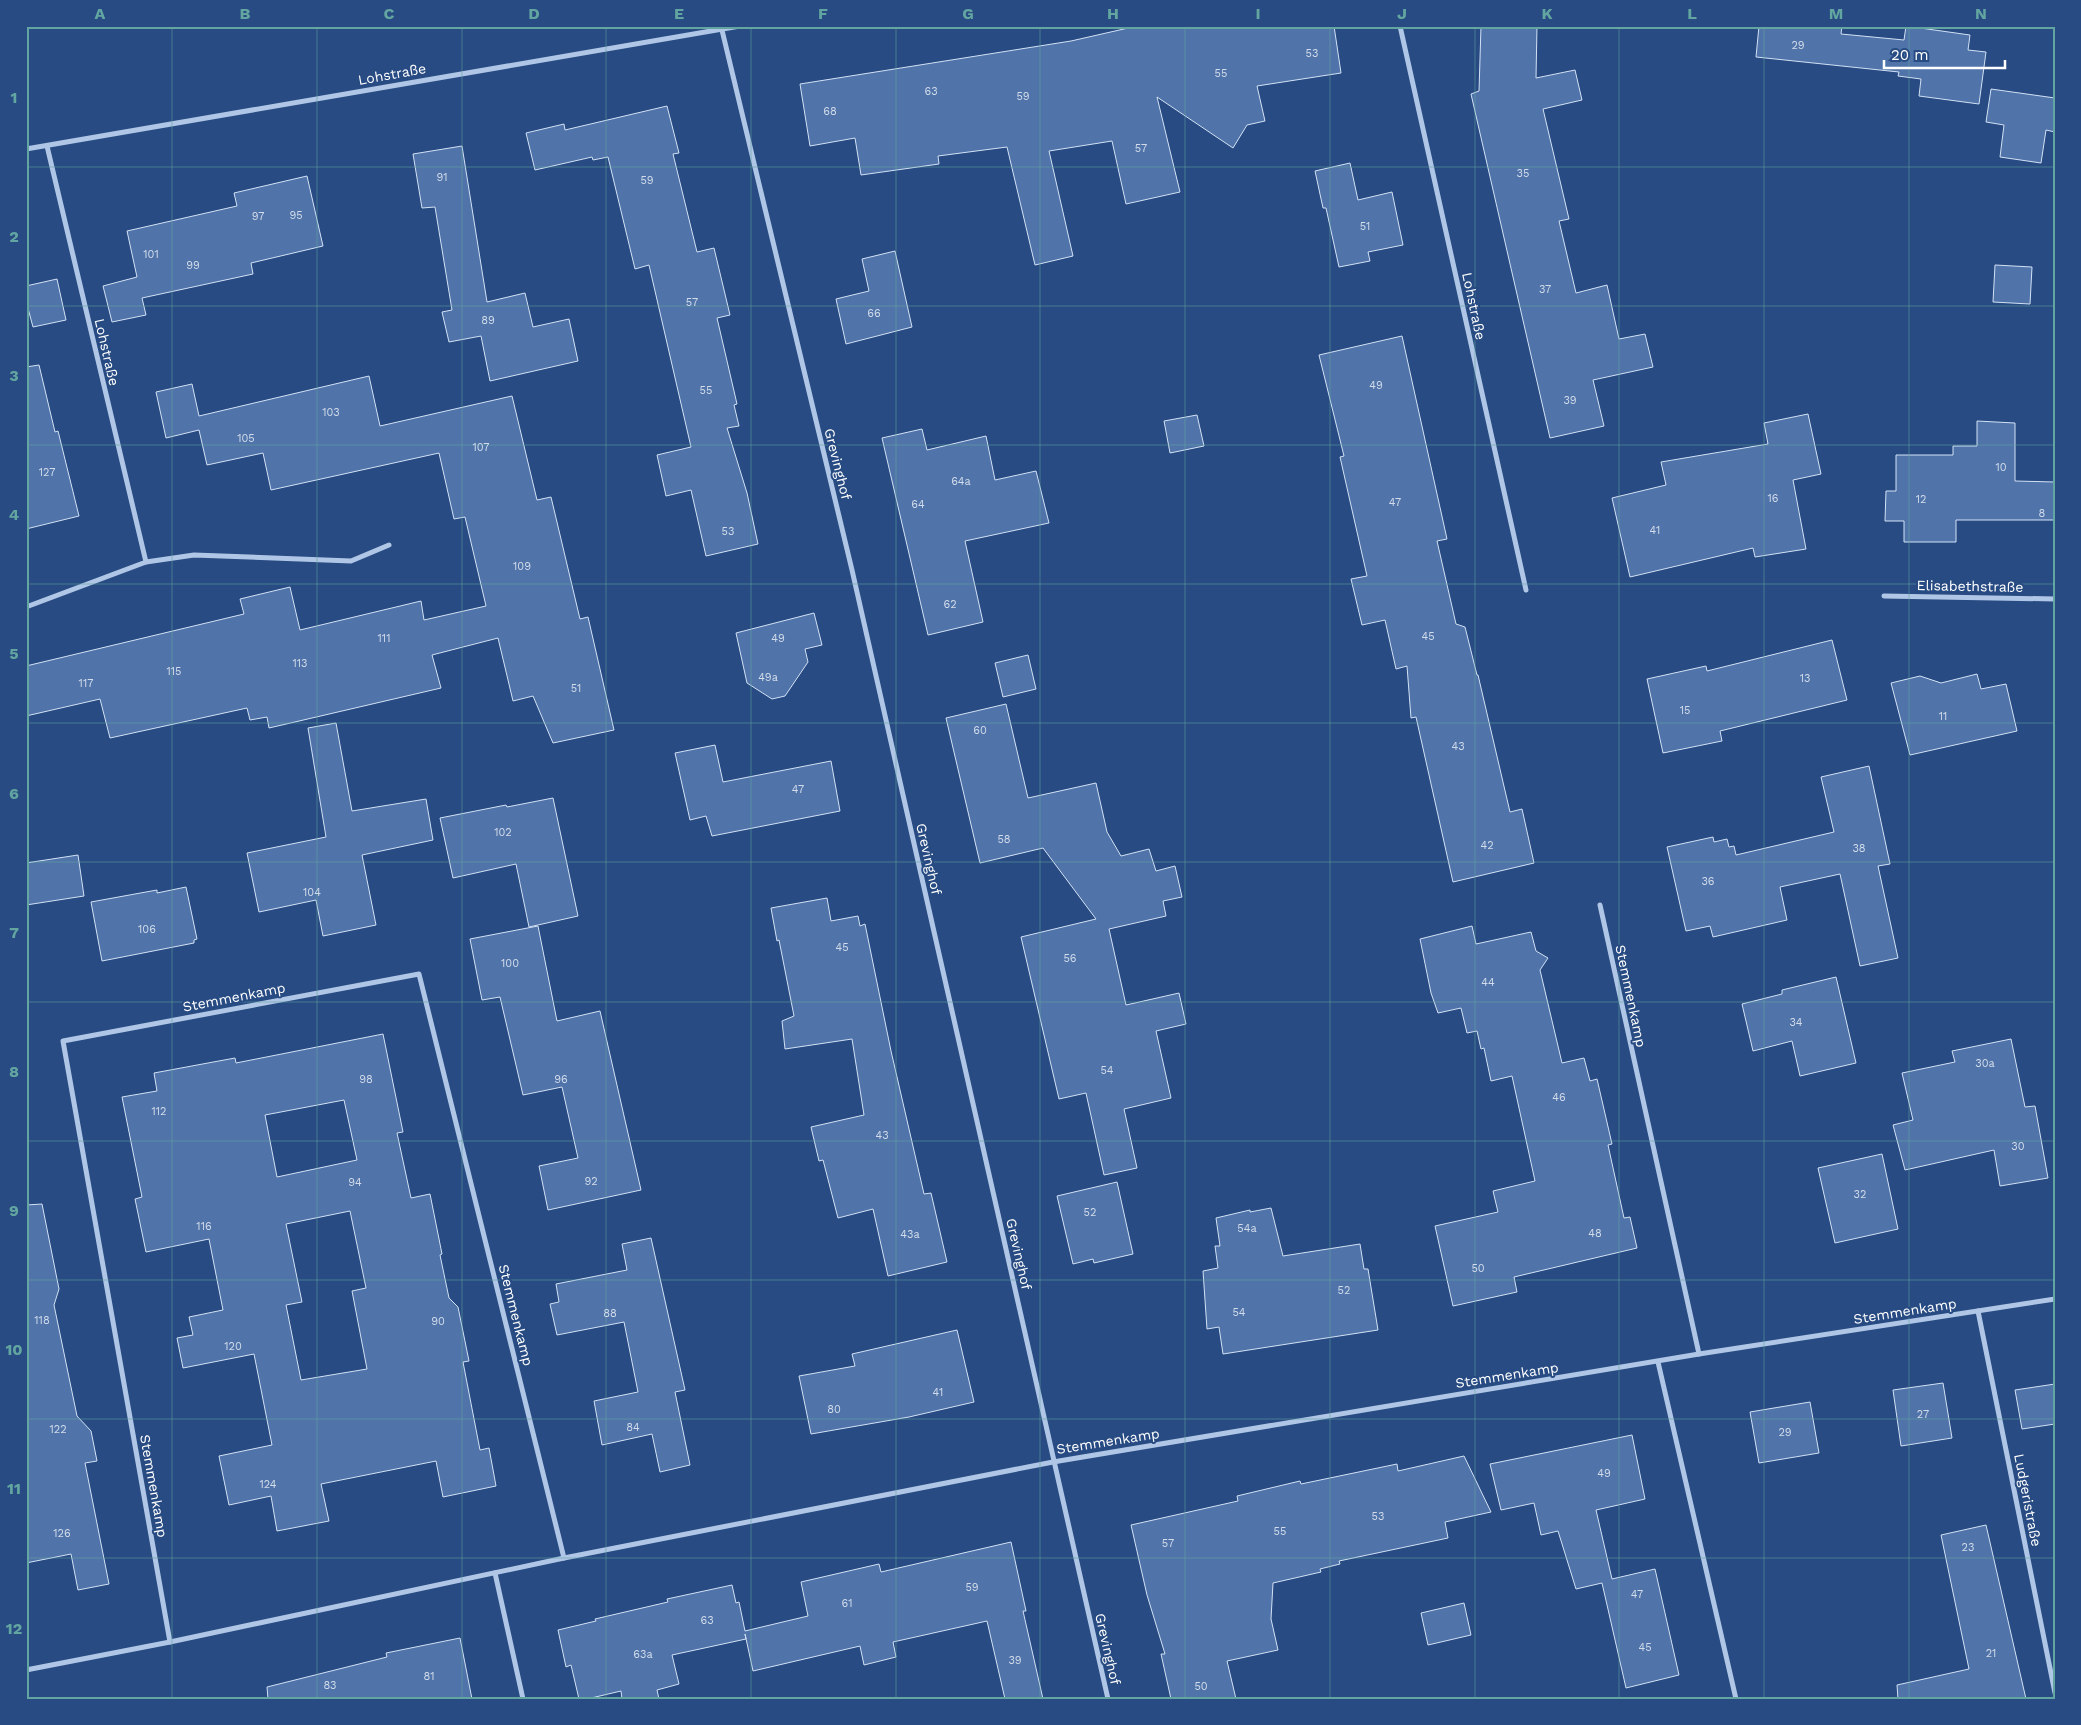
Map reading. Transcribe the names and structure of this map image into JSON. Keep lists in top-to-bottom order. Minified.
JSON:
{"streets":{"street":["Lohstraße","Grevinghof","Elisabethstraße","Stemmenkamp","Ludgeristraße"]},"crossings":[["Lohstraße","Grevinghof"],["Grevinghof","Stemmenkamp"],["Stemmenkamp","Ludgeristraße"]],"house_numbers":["29","53","55","63","59","68","57","35","91","59","95","97","51","101","99","37","57","66","89","49","55","39","103","105","107","10","127","64a","16","12","47","64","8","41","53","109","62","45","111","49","113","115","49a","13","117","51","15","11","60","43","47","102","58","42","38","36","104","106","45","56","100","44","34","30a","54","98","96","46","112","43","30","92","94","32","52","116","54a","48","43a","50","52","54","88","118","90","120","41","80","27","84","122","29","49","124","53","55","126","57","23","59","47","61","63","45","21","63a","39","81","83","50"],"scale_bar":"20 m","grid":{"columns":["A","B","C","D","E","F","G","H","I","J","K","L","M","N"],"rows":["1","2","3","4","5","6","7","8","9","10","11","12"]}}
